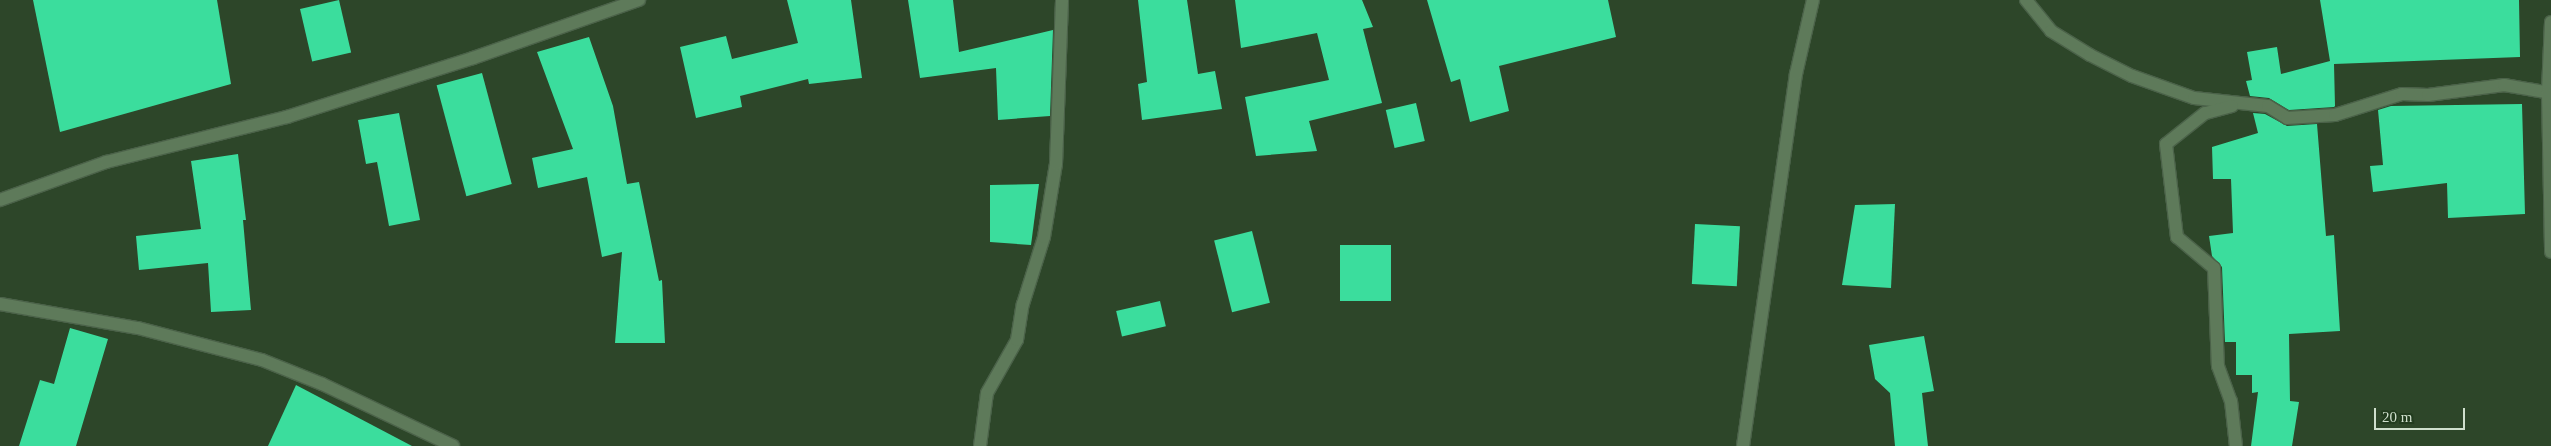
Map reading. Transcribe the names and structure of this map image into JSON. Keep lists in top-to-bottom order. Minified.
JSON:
{"scale_bar":"20 m"}
